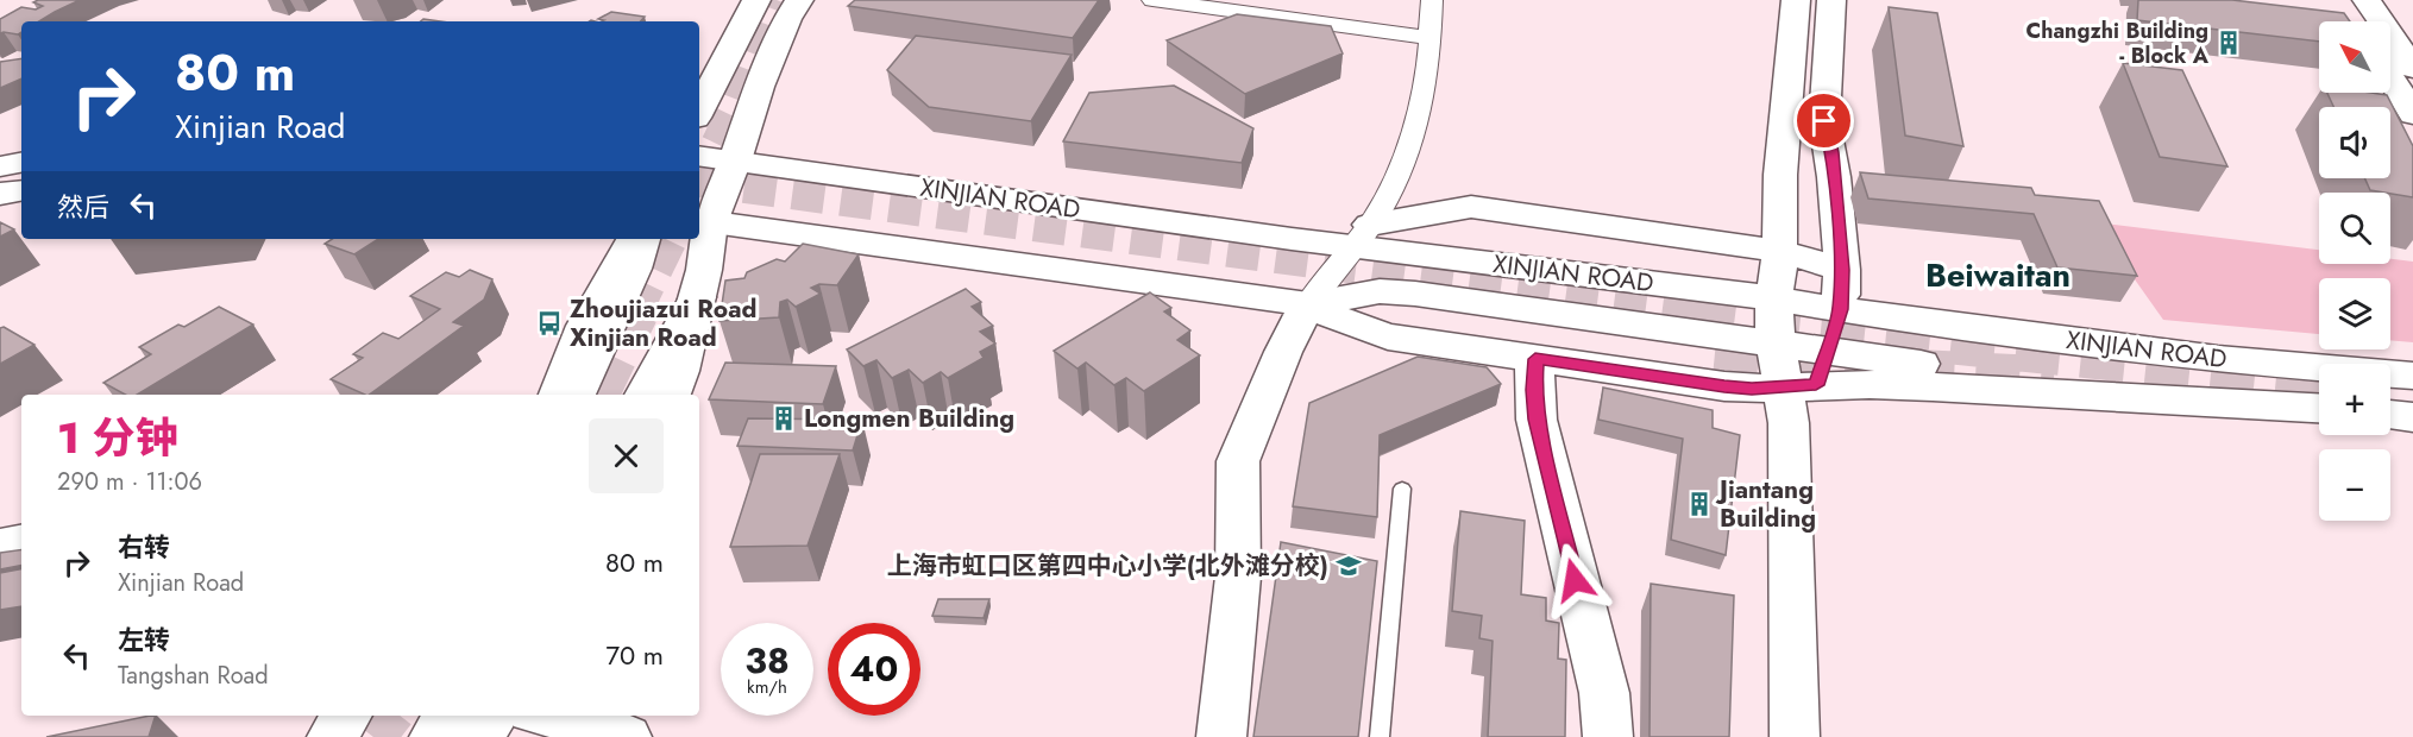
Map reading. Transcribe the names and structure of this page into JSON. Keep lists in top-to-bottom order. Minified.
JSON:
{"streets":{"main road":["XINJIAN ROAD"]},"districts":["Beiwaitan"],"places":{"building":["Changzhi Building - Block A","Longmen Building","Jiantang Building"],"bus stop":["Zhoujiazui Road Xinjian Road"],"school or university":["上海市虹口区第四中心小学(北外滩分校)"]},"north":"top left","page":{"map_buttons":["+","−"],"turn":["80 m","Xinjian Road"],"then":"然后","heading":["1 分钟","290 m · 11:06"],"list":[{"name":"右转","note":"Xinjian Road","value":"80 m"},{"name":"左转","note":"Tangshan Road","value":"70 m"}],"speed":"38 km/h","limit":"40"}}
